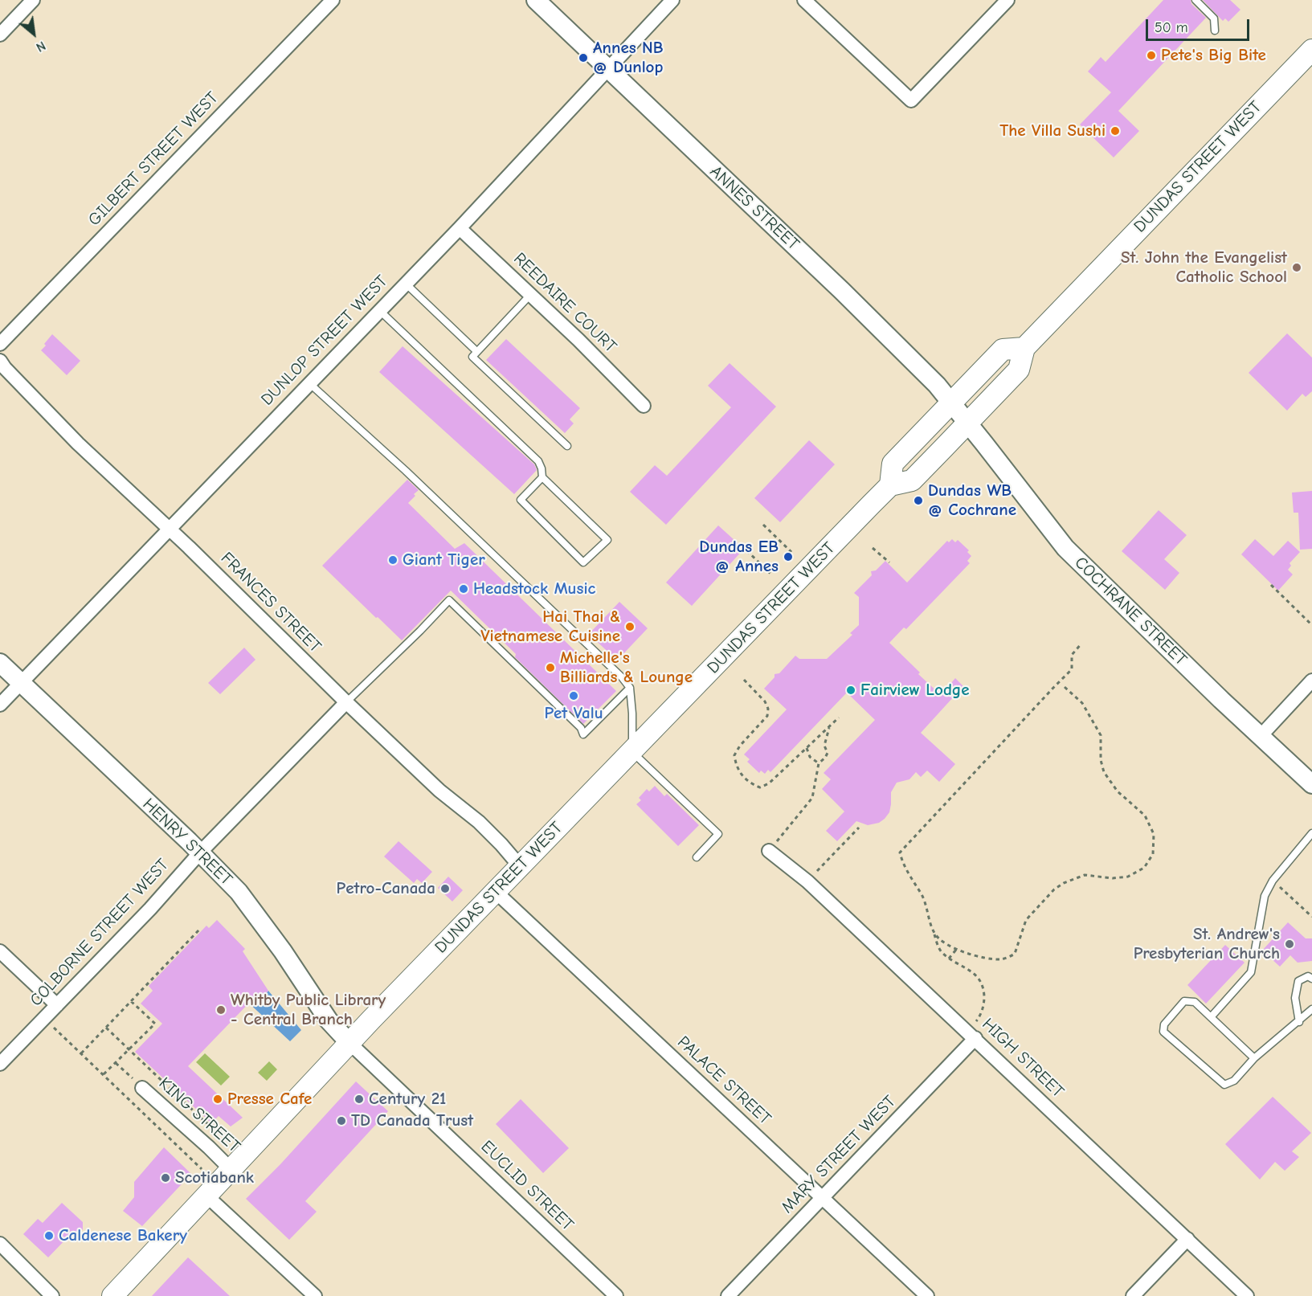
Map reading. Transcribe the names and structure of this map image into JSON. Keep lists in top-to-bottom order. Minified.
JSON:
{"streets":{"main road":["DUNDAS STREET WEST","ANNES STREET","COCHRANE STREET","HENRY STREET"],"street":["GILBERT STREET WEST","REEDAIRE COURT","DUNLOP STREET WEST","FRANCES STREET","COLBORNE STREET WEST","HIGH STREET","PALACE STREET","KING STREET","MARY STREET WEST","EUCLID STREET"]},"crossings":[["DUNDAS STREET WEST","ANNES STREET"],["DUNDAS STREET WEST","FRANCES STREET"],["DUNDAS STREET WEST","COCHRANE STREET"],["DUNDAS STREET WEST","HENRY STREET"],["DUNDAS STREET WEST","PALACE STREET"],["DUNDAS STREET WEST","KING STREET"],["DUNDAS STREET WEST","EUCLID STREET"],["ANNES STREET","DUNLOP STREET WEST"],["ANNES STREET","COCHRANE STREET"],["REEDAIRE COURT","DUNLOP STREET WEST"],["DUNLOP STREET WEST","FRANCES STREET"],["DUNLOP STREET WEST","HENRY STREET"],["FRANCES STREET","COLBORNE STREET WEST"],["HENRY STREET","COLBORNE STREET WEST"],["HENRY STREET","EUCLID STREET"],["HIGH STREET","MARY STREET WEST"],["PALACE STREET","MARY STREET WEST"]],"places":["Pete's Big Bite","Annes NB @ Dunlop","The Villa Sushi","St. John the Evangelist Catholic School","Dundas WB @ Cochrane","Dundas EB @ Annes","Giant Tiger","Headstock Music","Hai Thai & Vietnamese Cuisine","Michelle's Billiards & Lounge","Fairview Lodge","Pet Valu","Petro-Canada","St. Andrew's Presbyterian Church","Whitby Public Library - Central Branch","Presse Cafe","Century 21","TD Canada Trust","Scotiabank","Caldenese Bakery"],"scale_bar":"50 m","north":"bottom right"}
